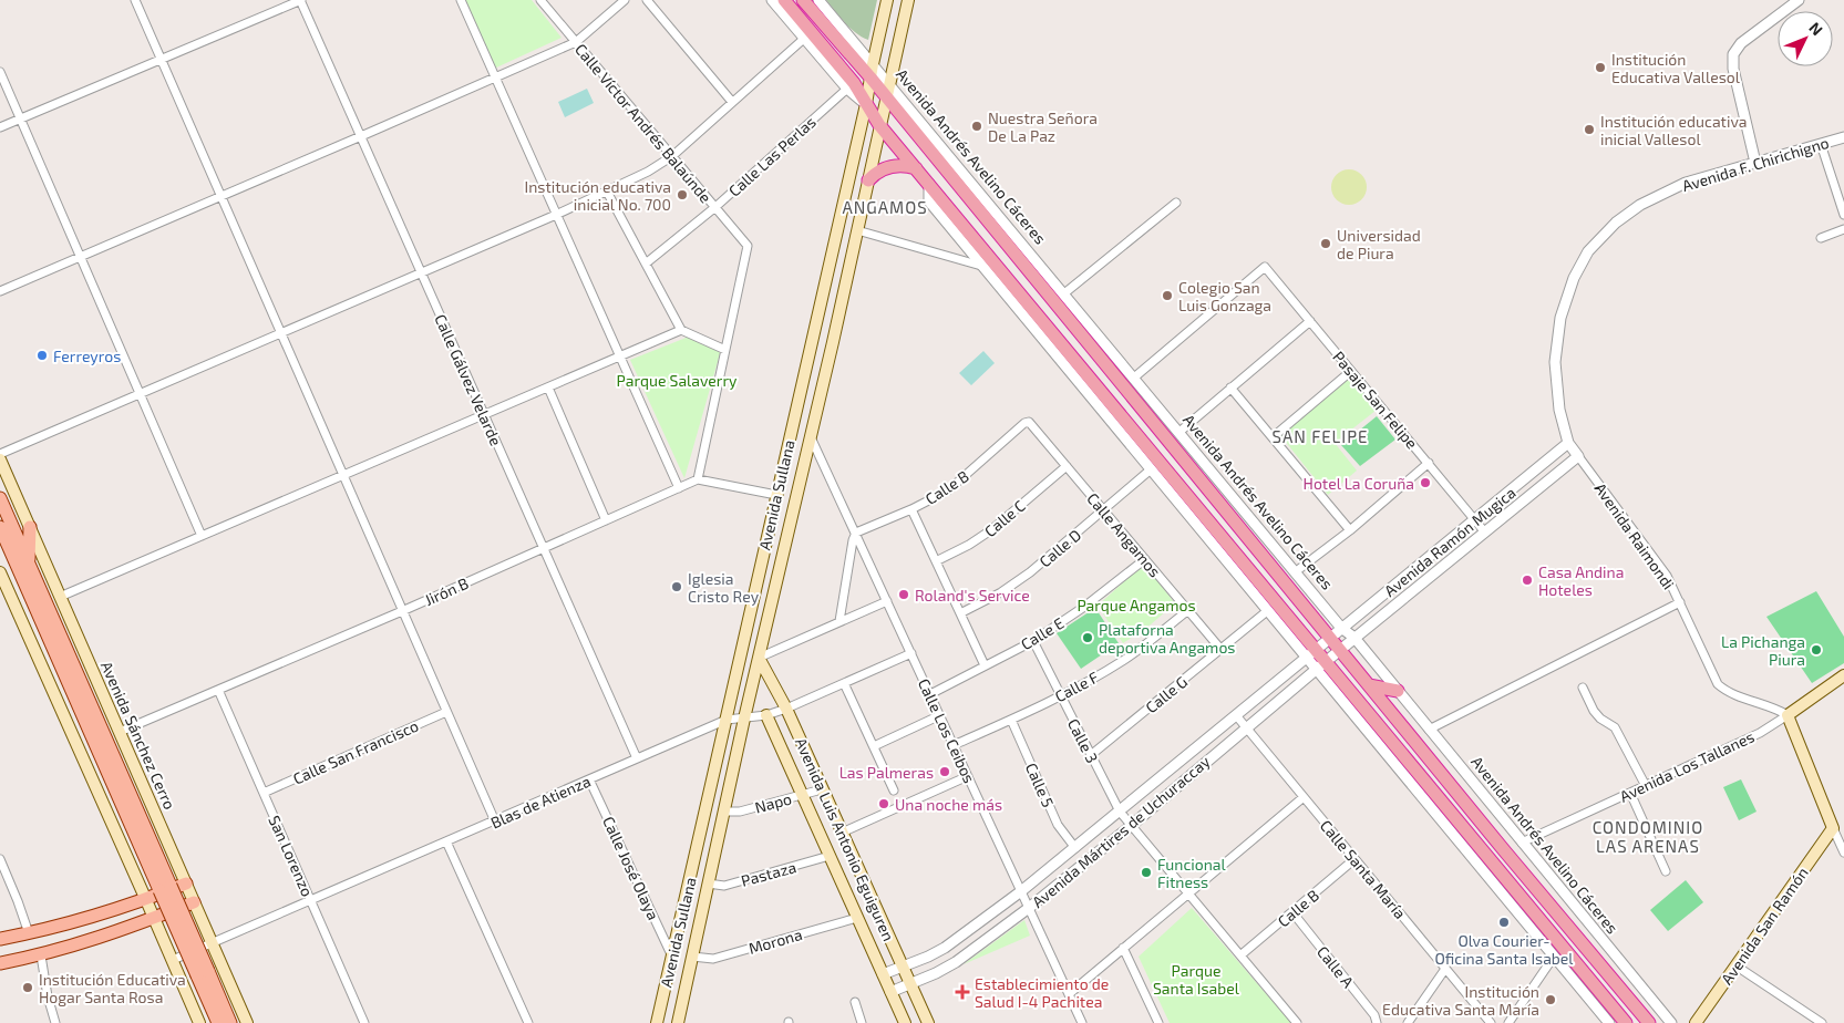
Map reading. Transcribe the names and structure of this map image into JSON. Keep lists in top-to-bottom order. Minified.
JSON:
{"streets":{"highway":["Avenida Andrés Avelino Cáceres"],"main road":["Avenida Sullana","Avenida Sánchez Cerro","Avenida Los Tallanes","Avenida Luis Antonio Eguiguren","Avenida San Ramón"],"street":["Calle Víctor Andrés Balaúnde","Calle Las Perlas","Avenida F. Chirichigno","Calle Gálvez Velarde","Pasaje San Felipe","Calle B","Calle C","Calle Angamos","Avenida Raimondi","Avenida Ramón Mugica","Calle D","Jirón B","Calle E","Calle F","Calle G","Calle Los Ceibos","Calle 3","Calle San Francisco","Calle 5","Blas de Atienza","Napo","Avenida Mártires de Uchuraccay","San Lorenzo","Calle José Olaya","Calle Santa María","Pastaza","Morona","Calle A"]},"crossings":[["Calle Víctor Andrés Balaúnde","Calle Las Perlas"],["Avenida Andrés Avelino Cáceres","Pasaje San Felipe"],["Avenida Andrés Avelino Cáceres","Avenida Sullana"],["Avenida Andrés Avelino Cáceres","Avenida Ramón Mugica"],["Avenida Andrés Avelino Cáceres","Avenida Los Tallanes"],["Avenida Andrés Avelino Cáceres","Avenida Mártires de Uchuraccay"],["Avenida F. Chirichigno","Avenida Raimondi"],["Avenida F. Chirichigno","Avenida Ramón Mugica"],["Calle Gálvez Velarde","Jirón B"],["Calle Gálvez Velarde","Blas de Atienza"],["Pasaje San Felipe","Avenida Ramón Mugica"],["Calle B","Calle Angamos"],["Calle B","Calle Los Ceibos"],["Calle B","Calle 3"],["Calle B","Calle Santa María"],["Calle B","Calle A"],["Avenida Sullana","Calle Los Ceibos"],["Avenida Sullana","Blas de Atienza"],["Avenida Sullana","Napo"],["Avenida Sullana","Avenida Luis Antonio Eguiguren"],["Avenida Sullana","Calle José Olaya"],["Avenida Sullana","Pastaza"],["Avenida Sullana","Morona"],["Calle C","Calle Angamos"],["Calle Angamos","Calle D"],["Calle Angamos","Calle E"],["Calle Angamos","Calle F"],["Calle Angamos","Calle G"],["Avenida Raimondi","Avenida Ramón Mugica"],["Avenida Raimondi","Avenida Los Tallanes"],["Avenida Ramón Mugica","Avenida Mártires de Uchuraccay"],["Jirón B","Avenida Sánchez Cerro"],["Jirón B","San Lorenzo"],["Calle E","Calle Los Ceibos"],["Calle E","Calle 3"],["Calle F","Calle Los Ceibos"],["Calle F","Calle 3"],["Calle F","Calle 5"],["Calle G","Calle 3"],["Calle Los Ceibos","Blas de Atienza"],["Calle Los Ceibos","Avenida Mártires de Uchuraccay"],["Avenida Sánchez Cerro","Blas de Atienza"],["Calle 3","Avenida Mártires de Uchuraccay"],["Calle San Francisco","San Lorenzo"],["Calle 5","Avenida Mártires de Uchuraccay"],["Blas de Atienza","Avenida Luis Antonio Eguiguren"],["Blas de Atienza","San Lorenzo"],["Blas de Atienza","Calle José Olaya"],["Napo","Avenida Luis Antonio Eguiguren"],["Avenida Mártires de Uchuraccay","Avenida Luis Antonio Eguiguren"],["Avenida Mártires de Uchuraccay","Calle Santa María"],["Avenida Luis Antonio Eguiguren","Pastaza"],["Avenida Luis Antonio Eguiguren","Morona"]],"districts":["ANGAMOS","SAN FELIPE","CONDOMINIO LAS ARENAS"],"parks":["Parque Salaverry","Parque Angamos","Parque Santa Isabel"],"places":{"other":["Institución Educativa Vallesol","Nuestra Señora De La Paz","Institución educativa inicial Vallesol","Institución educativa inicial No. 700","Universidad de Piura","Colegio San Luis Gonzaga","Ferreyros","Hotel La Coruña","Casa Andina Hoteles","Iglesia Cristo Rey","Roland's Service","Plataforna deportiva Angamos","La Pichanga Piura","Las Palmeras","Una noche más","Funcional Fitness","Olva Courier- Oficina Santa Isabel","Institución Educativa Hogar Santa Rosa","Institución Educativa Santa María"],"health":["Establecimiento de Salud I-4 Pachitea"]},"north":"top right"}
